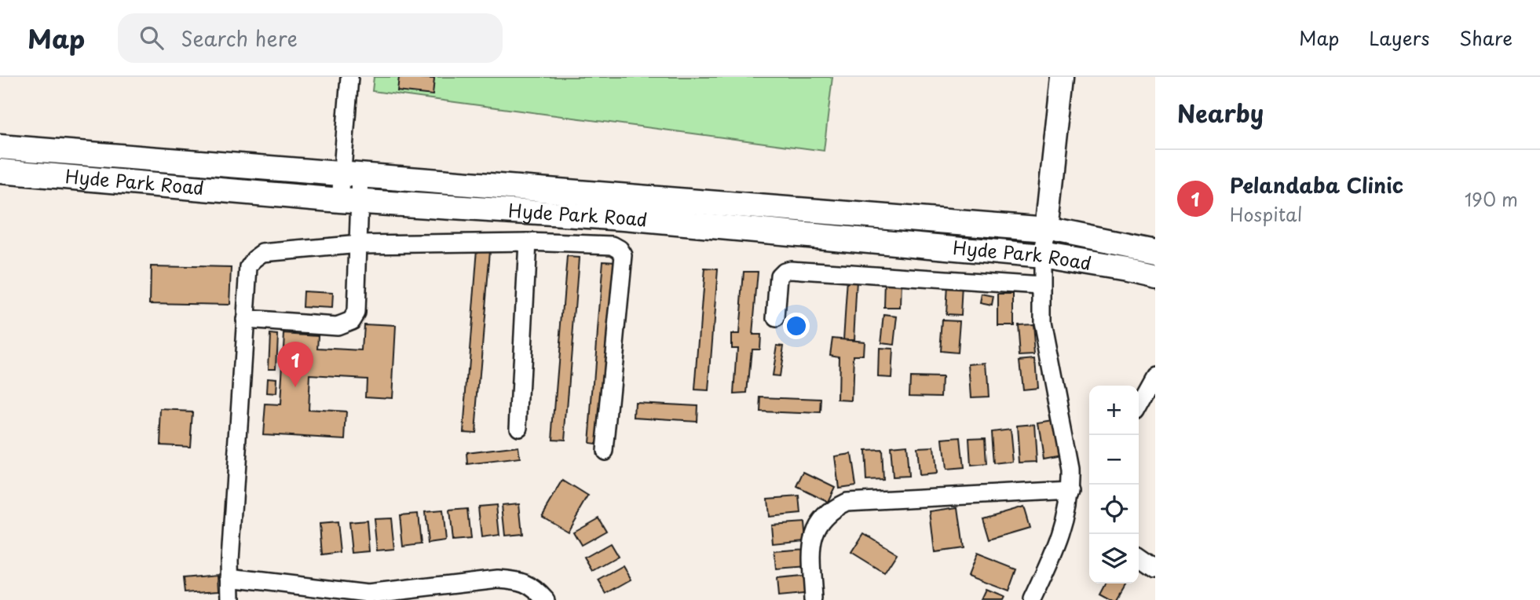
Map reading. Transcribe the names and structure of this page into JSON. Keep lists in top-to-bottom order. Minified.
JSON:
{"streets":{"street":["Hyde Park Road"]},"page":{"header":"Map","search":"Search here","nav":["Map","Layers","Share"],"heading":"Nearby","list":[{"mark":"1","name":"Pelandaba Clinic","note":"Hospital","value":"190 m"}],"pins":"1","map_buttons":["+","−"]}}
